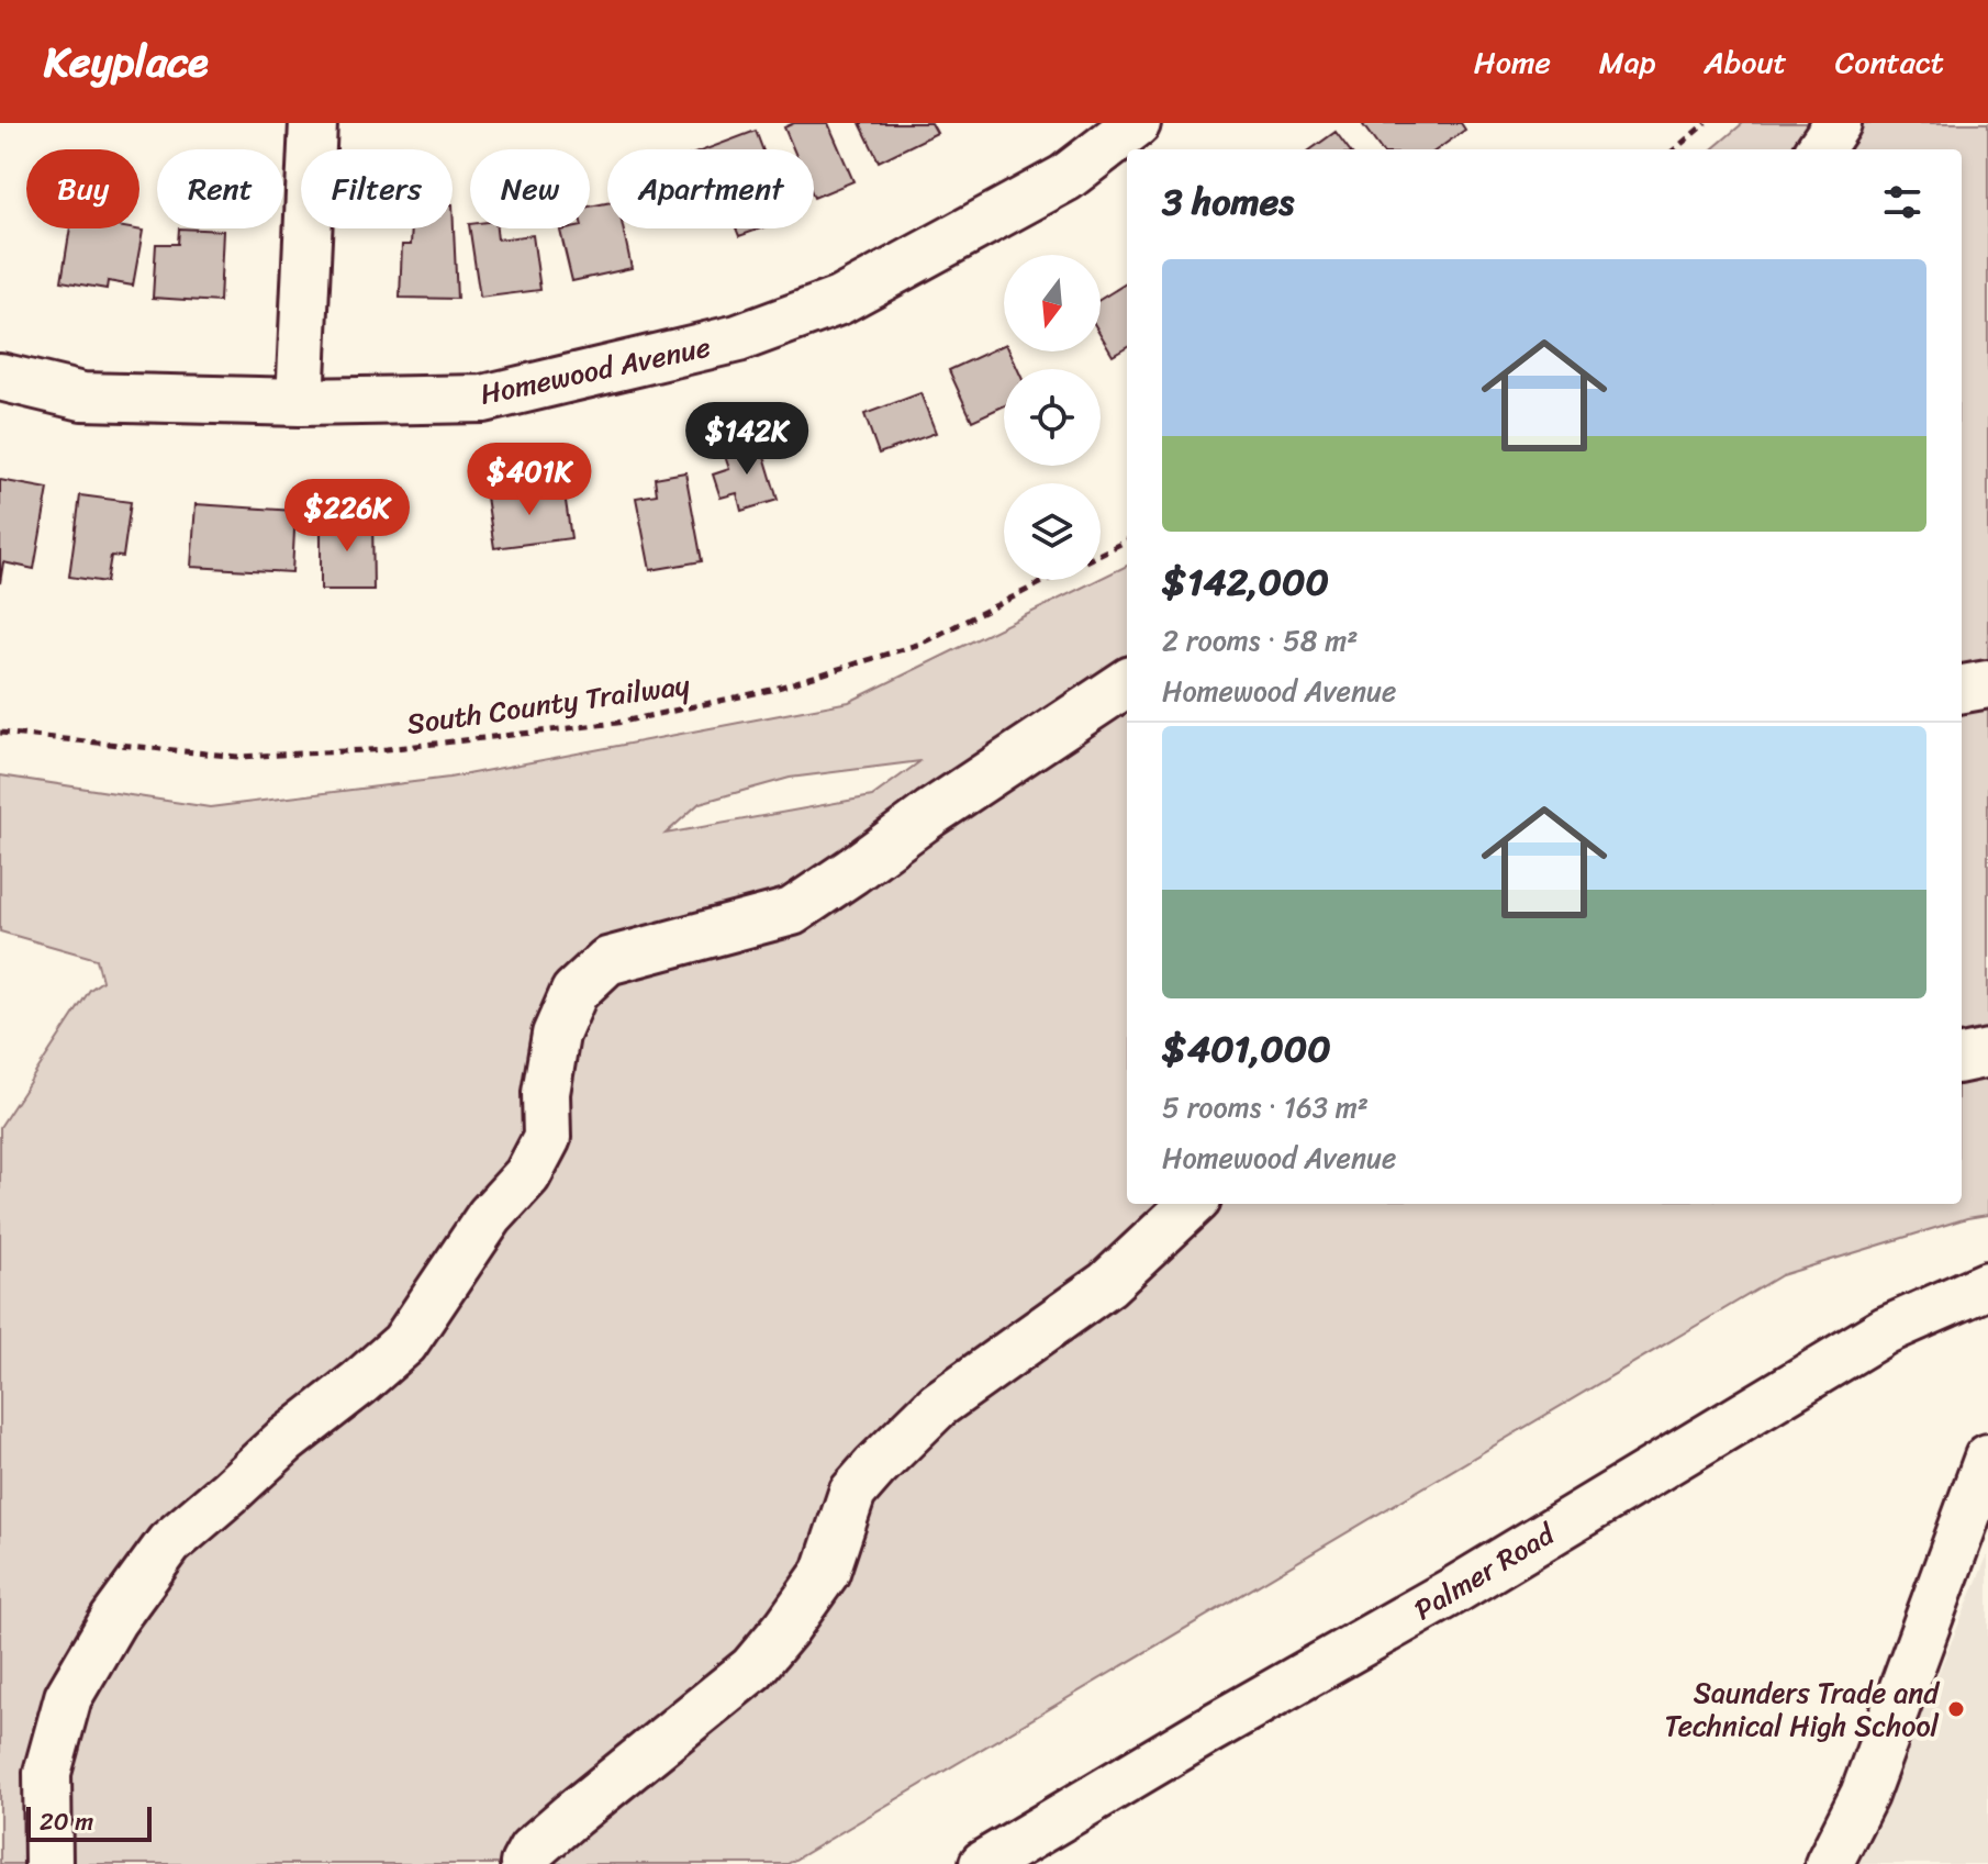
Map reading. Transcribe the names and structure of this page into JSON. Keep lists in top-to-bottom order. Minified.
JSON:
{"streets":{"street":["Homewood Avenue","Palmer Road"],"path":["South County Trailway"]},"places":["Saunders Trade and Technical High School"],"scale_bar":"20 m","north":"bottom","page":{"header":"Keyplace","nav":["Home","Map","About","Contact"],"chip":["Buy","Rent","Filters","New","Apartment"],"heading":"3 homes","list":[{"name":"$142,000","note":"2 rooms · 58 m² · Homewood Avenue"},{"name":"$401,000","note":"5 rooms · 163 m² · Homewood Avenue"}],"price":["$142K","$401K","$226K"],"scale":"20 m"}}
